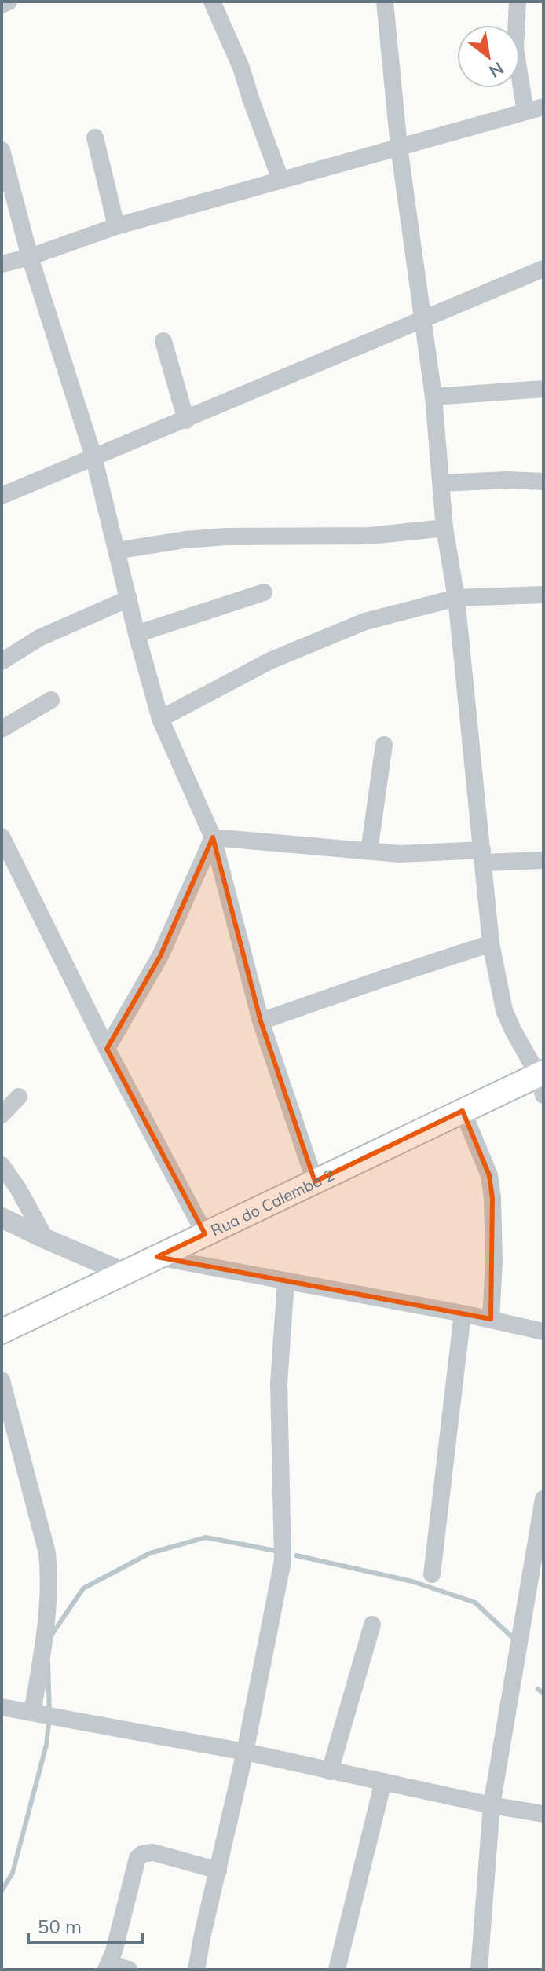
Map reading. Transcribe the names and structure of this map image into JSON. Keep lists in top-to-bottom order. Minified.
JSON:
{"streets":{"main road":["Rua do Calemba 2"]},"scale_bar":"50 m","north":"bottom right"}
